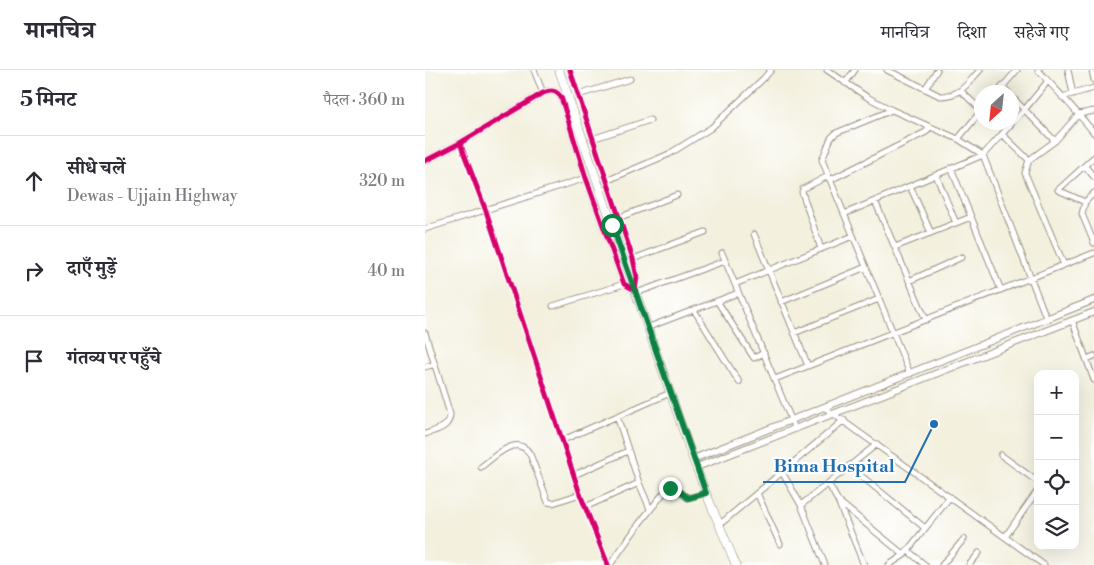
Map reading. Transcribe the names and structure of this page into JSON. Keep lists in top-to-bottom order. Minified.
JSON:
{"places":["Bima Hospital"],"north":"bottom left","page":{"header":"मानचित्र","nav":["मानचित्र","दिशा","सहेजे गए"],"heading":["5 मिनट","पैदल · 360 m"],"list":[["सीधे चलें","Dewas - Ujjain Highway","320 m"],["दाएँ मुड़ें","40 m"],"गंतव्य पर पहुँचे"],"map_buttons":["+","−"]}}
